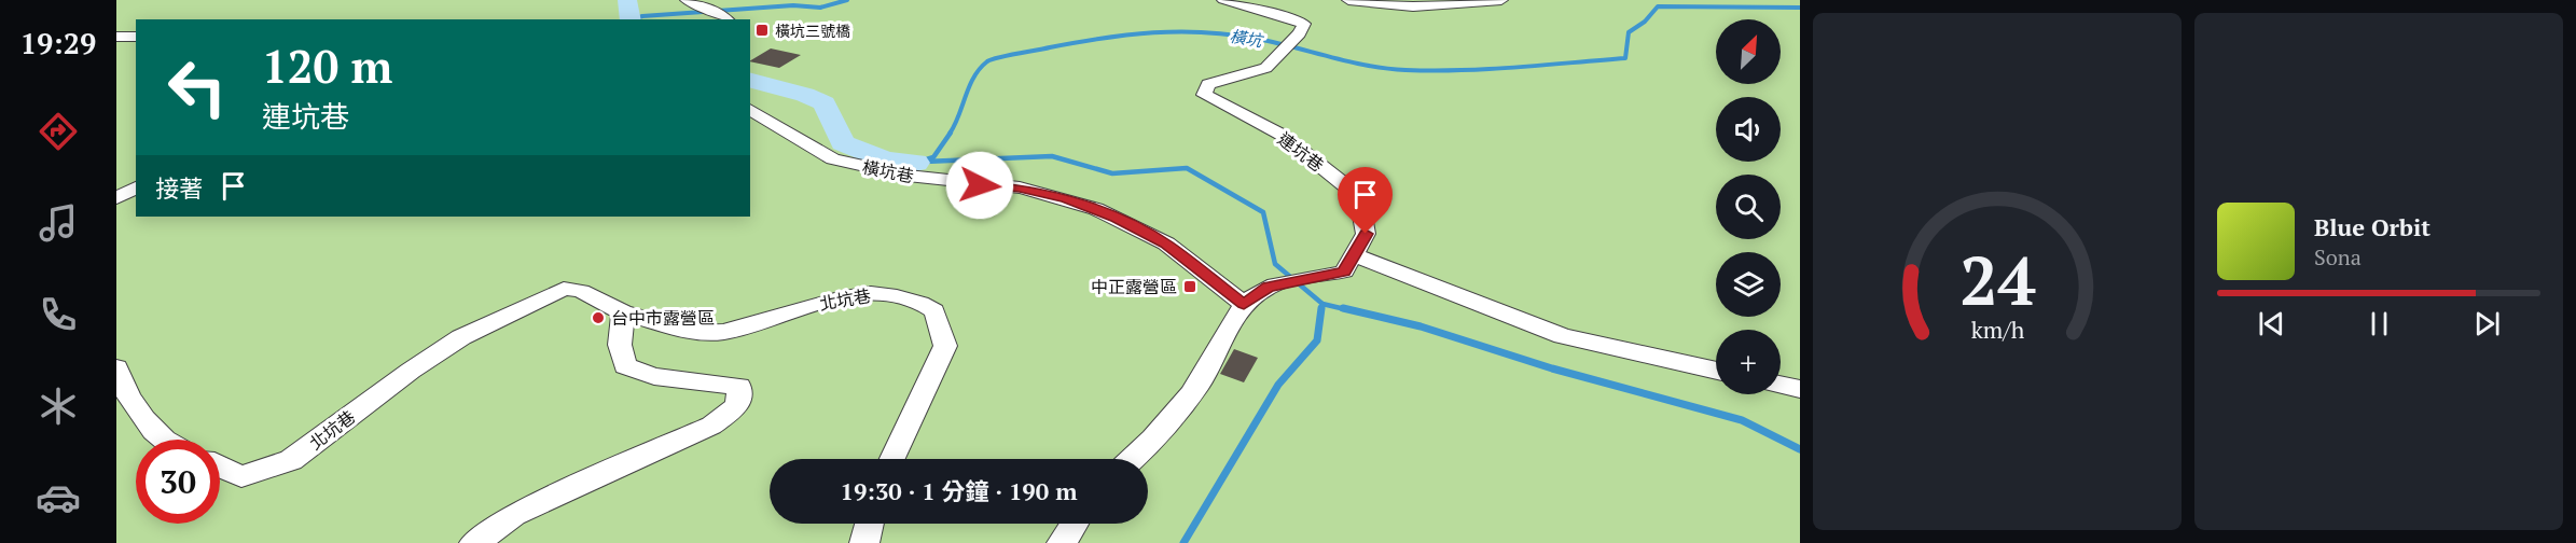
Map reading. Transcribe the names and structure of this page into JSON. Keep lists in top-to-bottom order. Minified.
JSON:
{"streets":{"street":["連坑巷","橫坑巷","北坑巷"]},"crossings":[["連坑巷","橫坑巷"]],"water":["橫坑"],"places":{"transit":["橫坑三號橋","中正露營區"],"other":["台中市露營區"]},"north":"top right","page":{"tabs":"19:29","map_buttons":"+","turn":["120 m","連坑巷"],"then":"接著","song":["Blue Orbit","Sona"],"limit":"30","trip":"19:30 · 1 分鐘 · 190 m","gauge":["24","km/h"]}}
